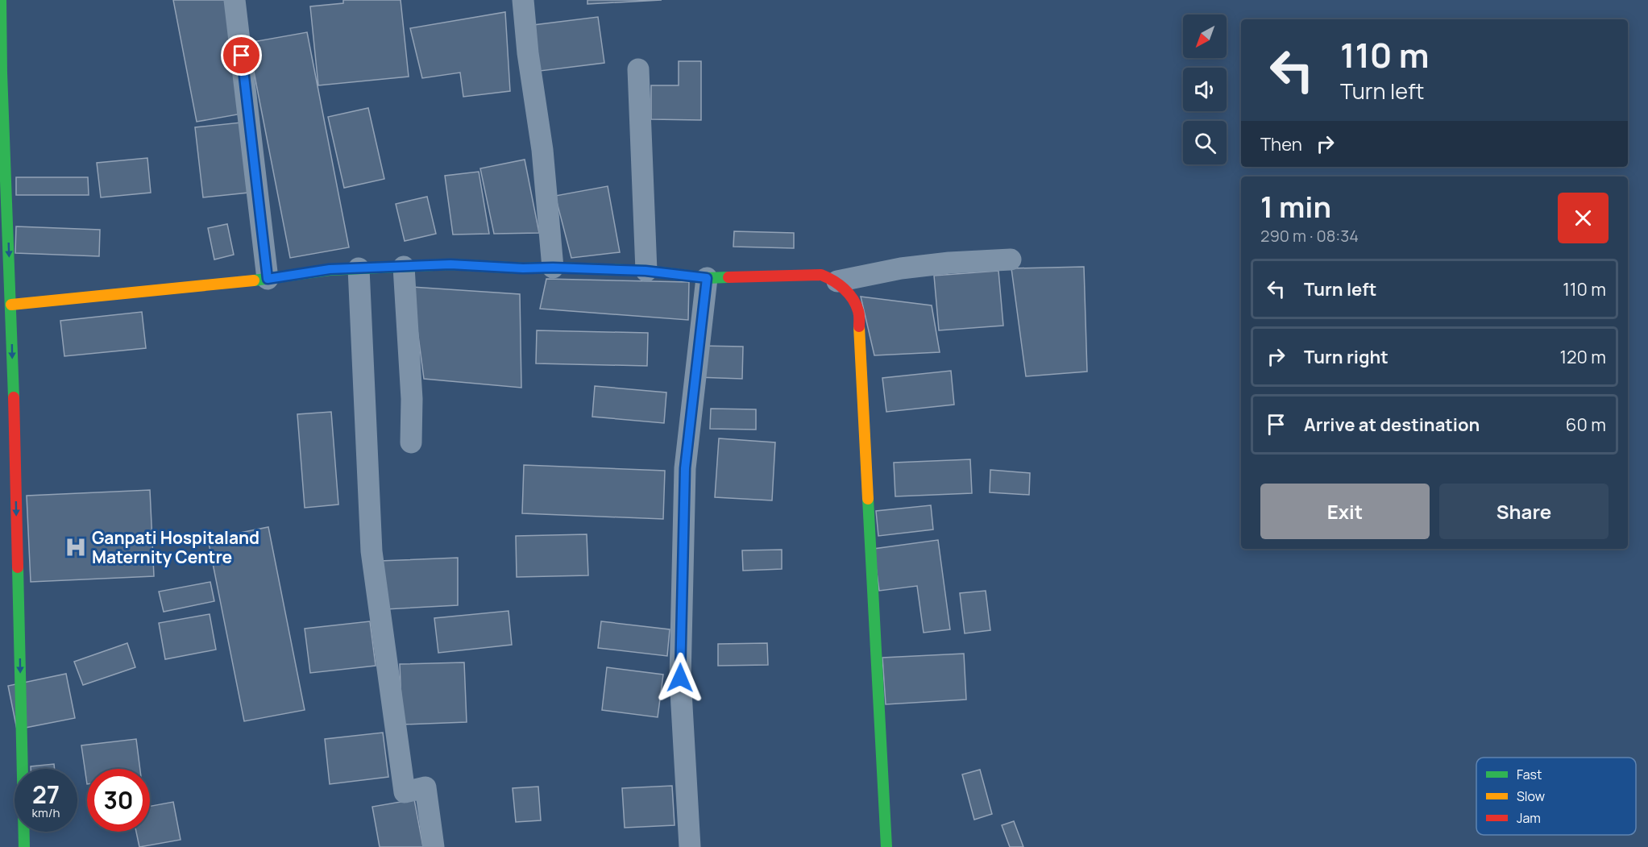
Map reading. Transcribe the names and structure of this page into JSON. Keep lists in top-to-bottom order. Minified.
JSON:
{"places":{"hospital":["Ganpati Hospitaland Maternity Centre"]},"legend":["Fast","Slow","Jam"],"north":"bottom left","page":{"turn":["110 m","Turn left"],"then":"Then","heading":["1 min","290 m · 08:34"],"list":[{"name":"Turn left","value":"110 m"},{"name":"Turn right","value":"120 m"},{"name":"Arrive at destination","value":"60 m"}],"buttons":["Exit","Share"],"speed":"27 km/h","limit":"30"}}
